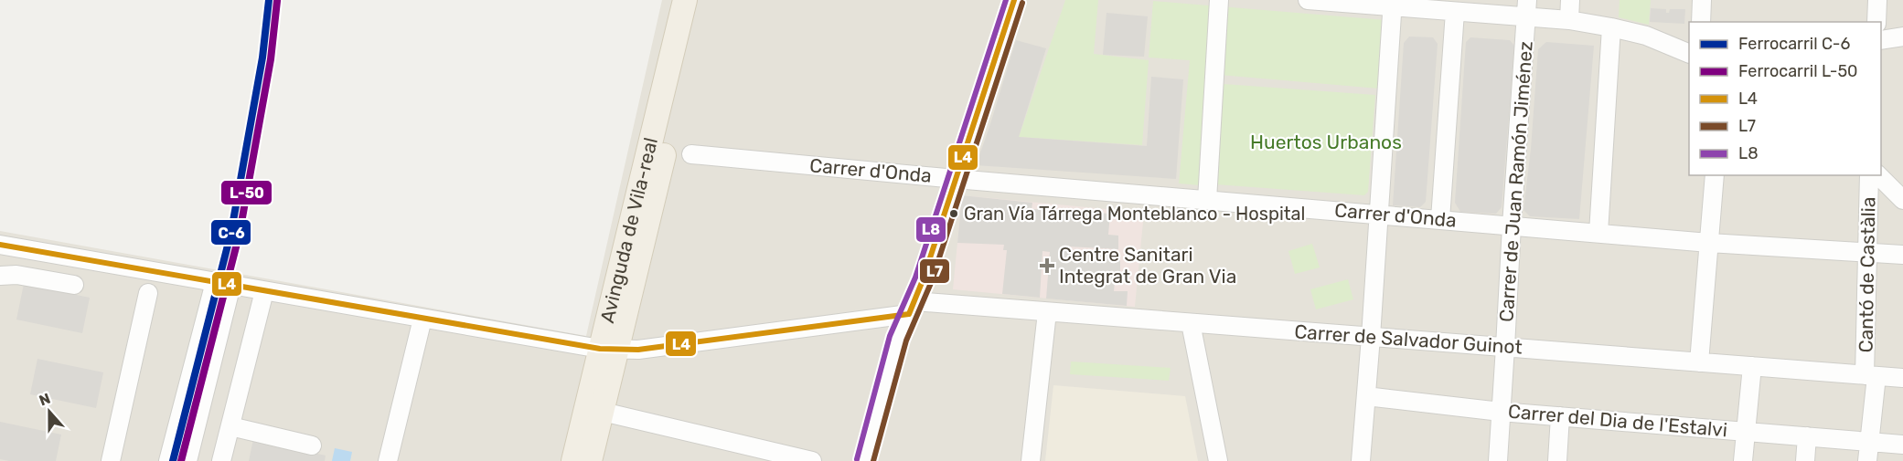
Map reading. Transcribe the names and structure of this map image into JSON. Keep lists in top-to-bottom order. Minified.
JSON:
{"streets":{"main road":["Avinguda de Vila-real"],"street":["Carrer d'Onda","Carrer de Juan Ramón Jiménez","Cantó de Castàlia","Carrer de Salvador Guinot","Carrer del Dia de l'Estalvi"]},"crossings":[["Carrer d'Onda","Carrer de Juan Ramón Jiménez"],["Carrer d'Onda","Cantó de Castàlia"],["Carrer de Juan Ramón Jiménez","Carrer de Salvador Guinot"],["Carrer de Juan Ramón Jiménez","Carrer del Dia de l'Estalvi"],["Avinguda de Vila-real","Carrer de Salvador Guinot"],["Cantó de Castàlia","Carrer de Salvador Guinot"],["Cantó de Castàlia","Carrer del Dia de l'Estalvi"]],"parks":["Huertos Urbanos"],"places":{"other":["Gran Vía Tárrega Monteblanco - Hospital"],"health":["Centre Sanitari Integrat de Gran Via"]},"lines":["rail line C-6","transit line L4","transit line L8","rail line L-50","transit line L7"],"legend":["Ferrocarril C-6","Ferrocarril L-50","L4","L7","L8"],"north":"top"}
